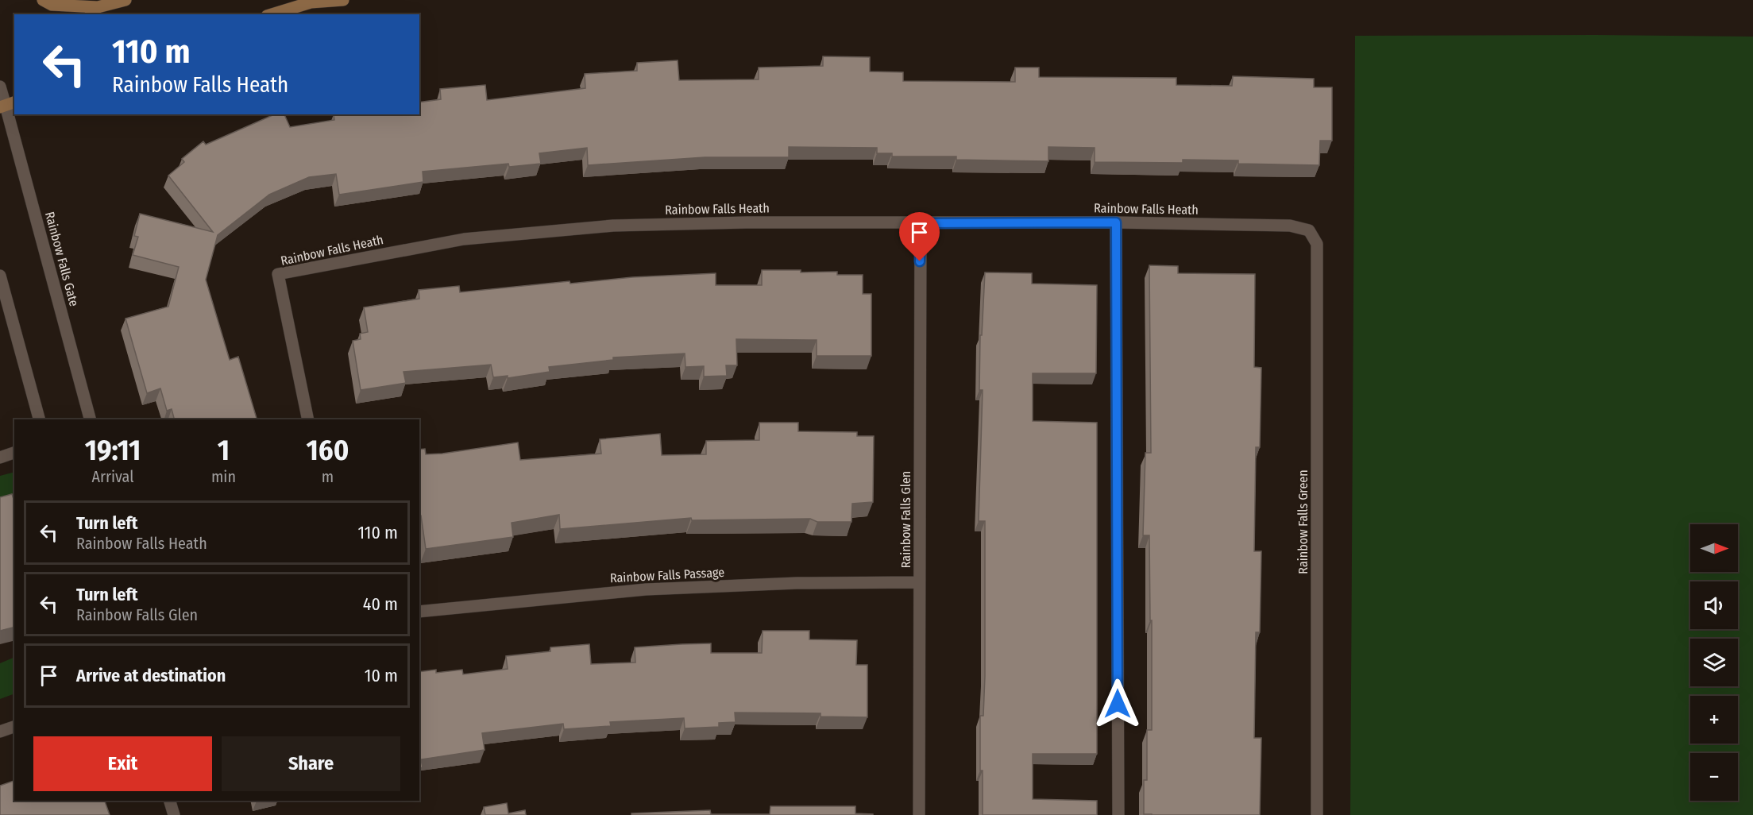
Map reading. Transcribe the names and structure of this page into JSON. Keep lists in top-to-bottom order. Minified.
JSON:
{"streets":{"street":["Rainbow Falls Heath","Rainbow Falls Gate","Rainbow Falls Glen","Rainbow Falls Green","Rainbow Falls Passage"]},"crossings":[["Rainbow Falls Heath","Rainbow Falls Glen"],["Rainbow Falls Heath","Rainbow Falls Green"],["Rainbow Falls Glen","Rainbow Falls Passage"]],"north":"right","page":{"turn":["110 m","Rainbow Falls Heath"],"eta":["19:11","Arrival","1","min","160","m"],"list":[{"name":"Turn left","note":"Rainbow Falls Heath","value":"110 m"},{"name":"Turn left","note":"Rainbow Falls Glen","value":"40 m"},{"name":"Arrive at destination","value":"10 m"}],"map_buttons":["+","−"],"buttons":["Exit","Share"]}}
